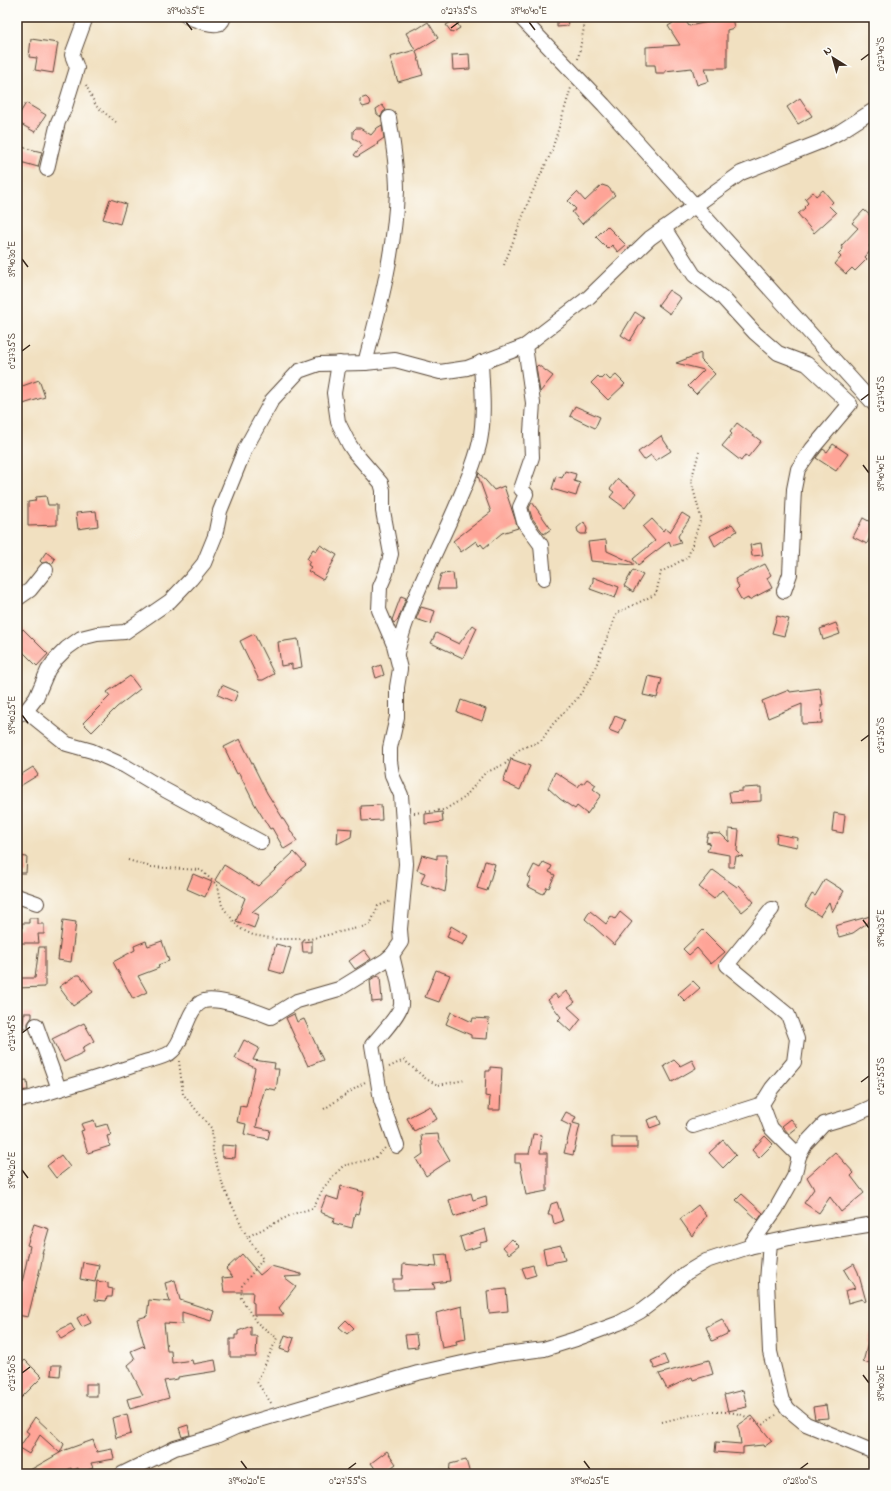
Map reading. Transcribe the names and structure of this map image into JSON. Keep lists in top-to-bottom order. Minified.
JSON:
{"north":"top left","coordinates":["39°40'35\"E","0°27'35\"S","39°40'40\"E","0°27'40\"S","39°40'30\"E","0°27'45\"S","39°40'25\"E","0°27'50\"S","0°27'55\"S","39°40'20\"E","0°28'00\"S"]}
